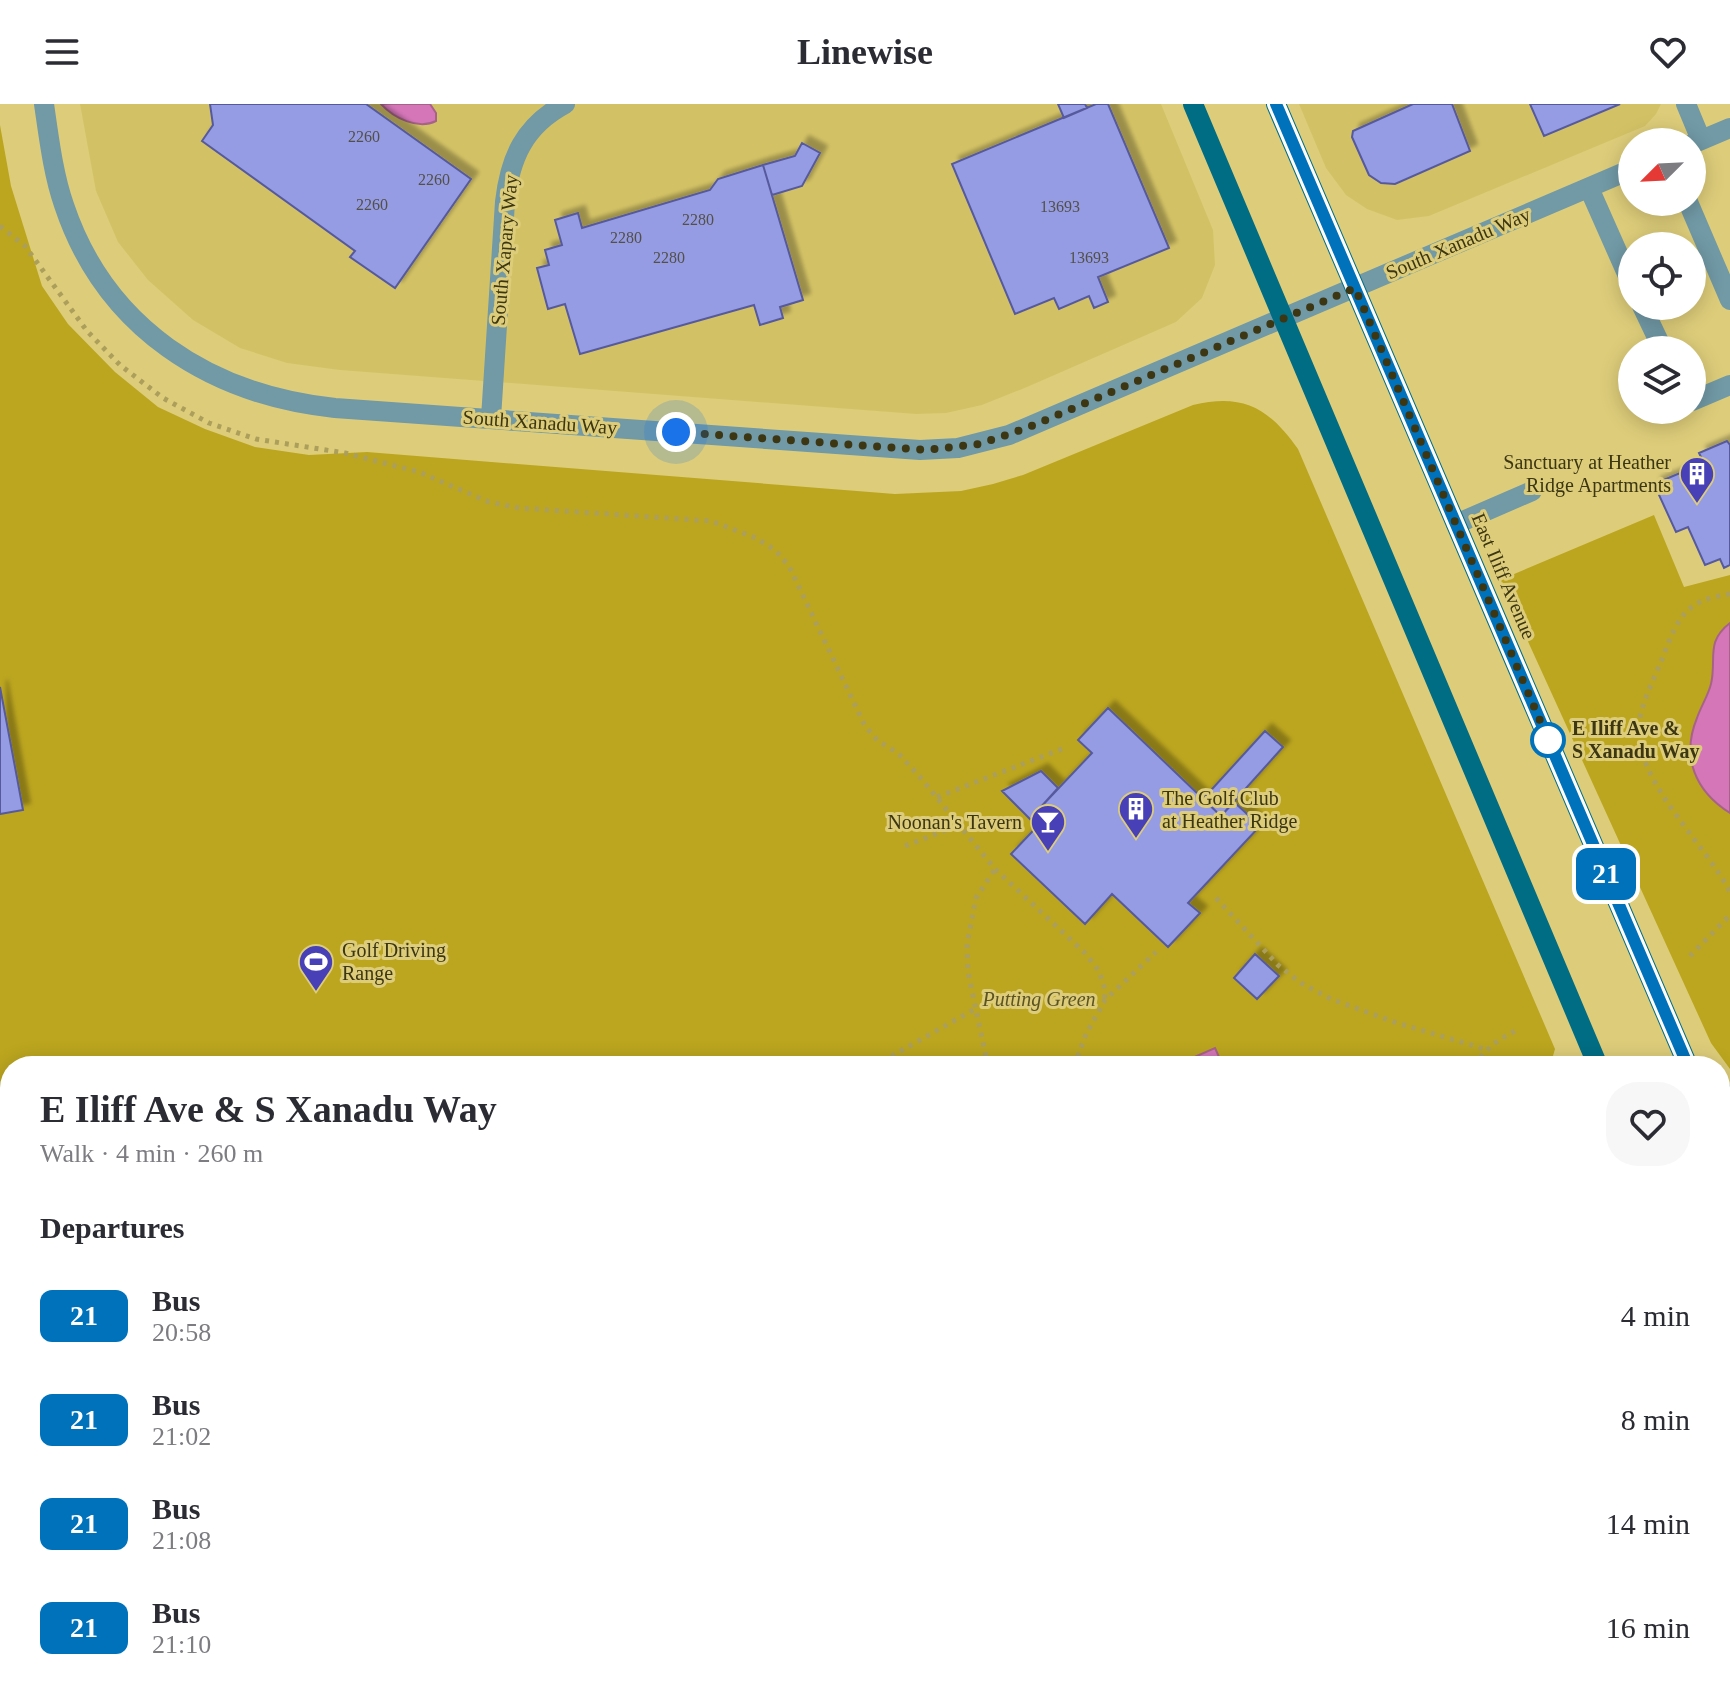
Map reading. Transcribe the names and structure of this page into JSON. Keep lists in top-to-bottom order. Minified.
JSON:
{"streets":{"main road":["East Iliff Avenue"],"street":["South Xanadu Way","South Xapary Way"]},"crossings":[["South Xanadu Way","South Xapary Way"],["South Xanadu Way","East Iliff Avenue"]],"parks":["Putting Green"],"places":{"building":["Sanctuary at Heather Ridge Apartments","The Golf Club at Heather Ridge"],"other":["E Iliff Ave & S Xanadu Way"],"bar":["Noonan's Tavern"],"sports":["Golf Driving Range"]},"lines":["bus line 21"],"house_numbers":["2260","2260","2260","13693","2280","2280","2280","13693"],"north":"bottom left","page":{"header":"Linewise","on_map":"21","heading":[["E Iliff Ave & S Xanadu Way","Walk · 4 min · 260 m"],"Departures"],"list":[{"mark":"21","name":"Bus","note":"20:58","value":"4 min"},{"mark":"21","name":"Bus","note":"21:02","value":"8 min"},{"mark":"21","name":"Bus","note":"21:08","value":"14 min"},{"mark":"21","name":"Bus","note":"21:10","value":"16 min"}]}}
